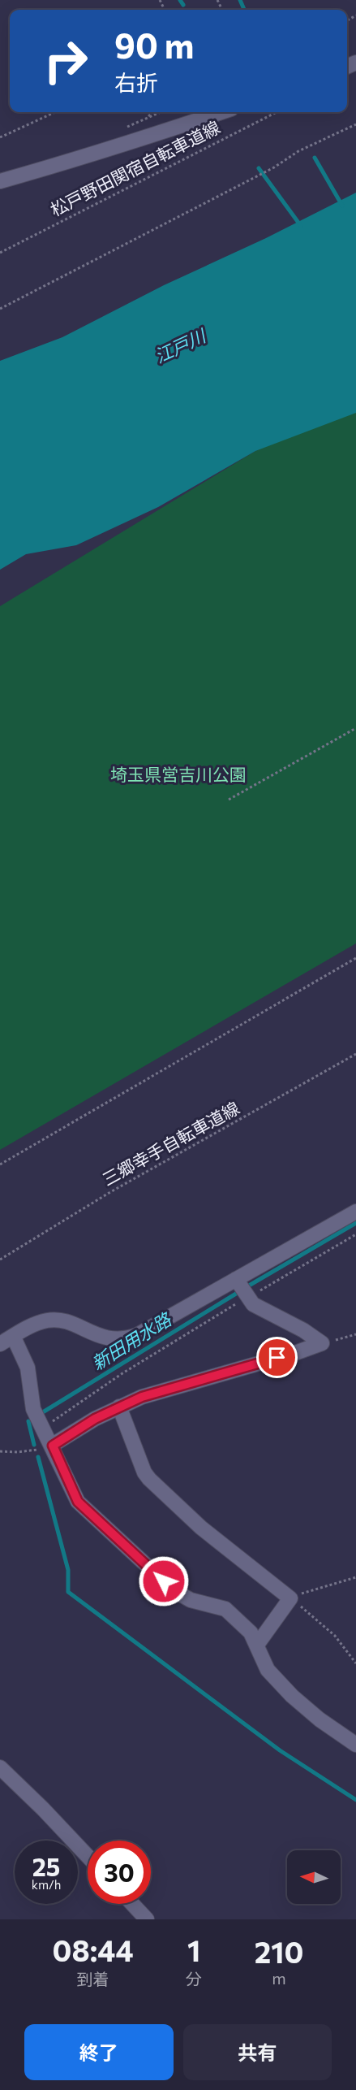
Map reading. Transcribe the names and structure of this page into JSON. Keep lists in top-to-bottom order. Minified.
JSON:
{"streets":{"path":["松戸野田関宿自転車道線","三郷幸手自転車道線"]},"water":["江戸川","新田用水路"],"parks":["埼玉県営吉川公園"],"north":"left","page":{"turn":["90 m","右折"],"speed":"25 km/h","limit":"30","eta":["08:44","到着","1","分","210","m"],"buttons":["終了","共有"]}}
